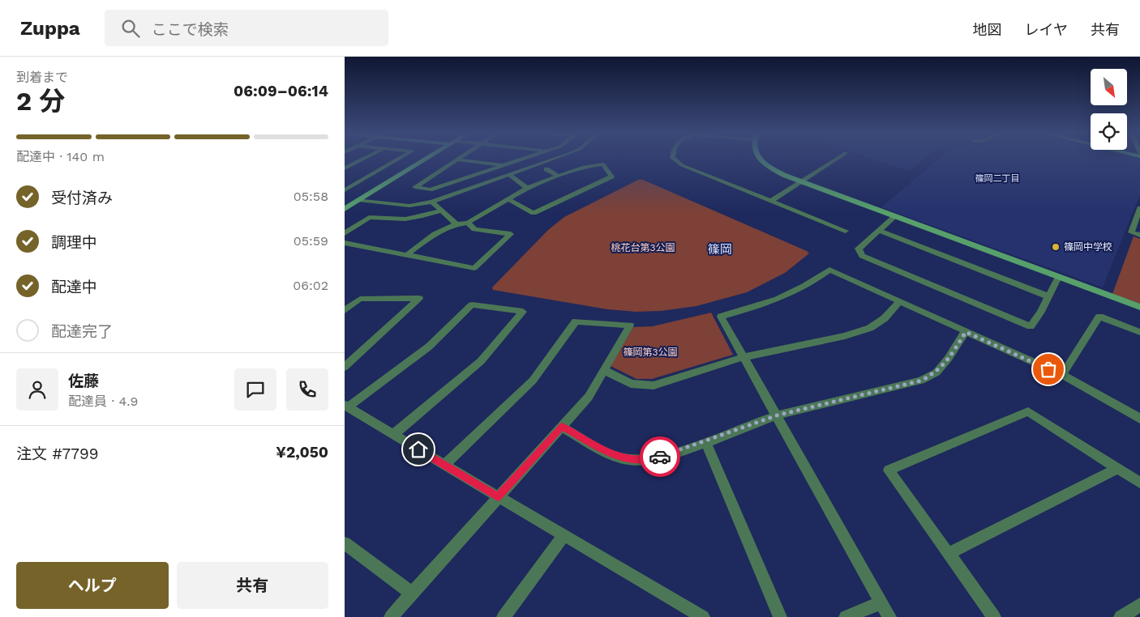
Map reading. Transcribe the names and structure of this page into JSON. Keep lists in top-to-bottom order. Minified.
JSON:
{"districts":["篠岡二丁目","篠岡"],"parks":["桃花台第3公園","篠岡第3公園"],"places":["篠岡中学校"],"north":"bottom right","page":{"header":"Zuppa","search":"ここで検索","nav":["地図","レイヤ","共有"],"heading":["2 分","到着まで","06:09–06:14"],"panel":["佐藤","配達員 · 4.9","注文 #7799","¥2,050"],"bar":"配達中 · 140 m","list":[["受付済み","05:58"],["調理中","05:59"],["配達中","06:02"],"配達完了"],"buttons":["ヘルプ","共有"]}}
